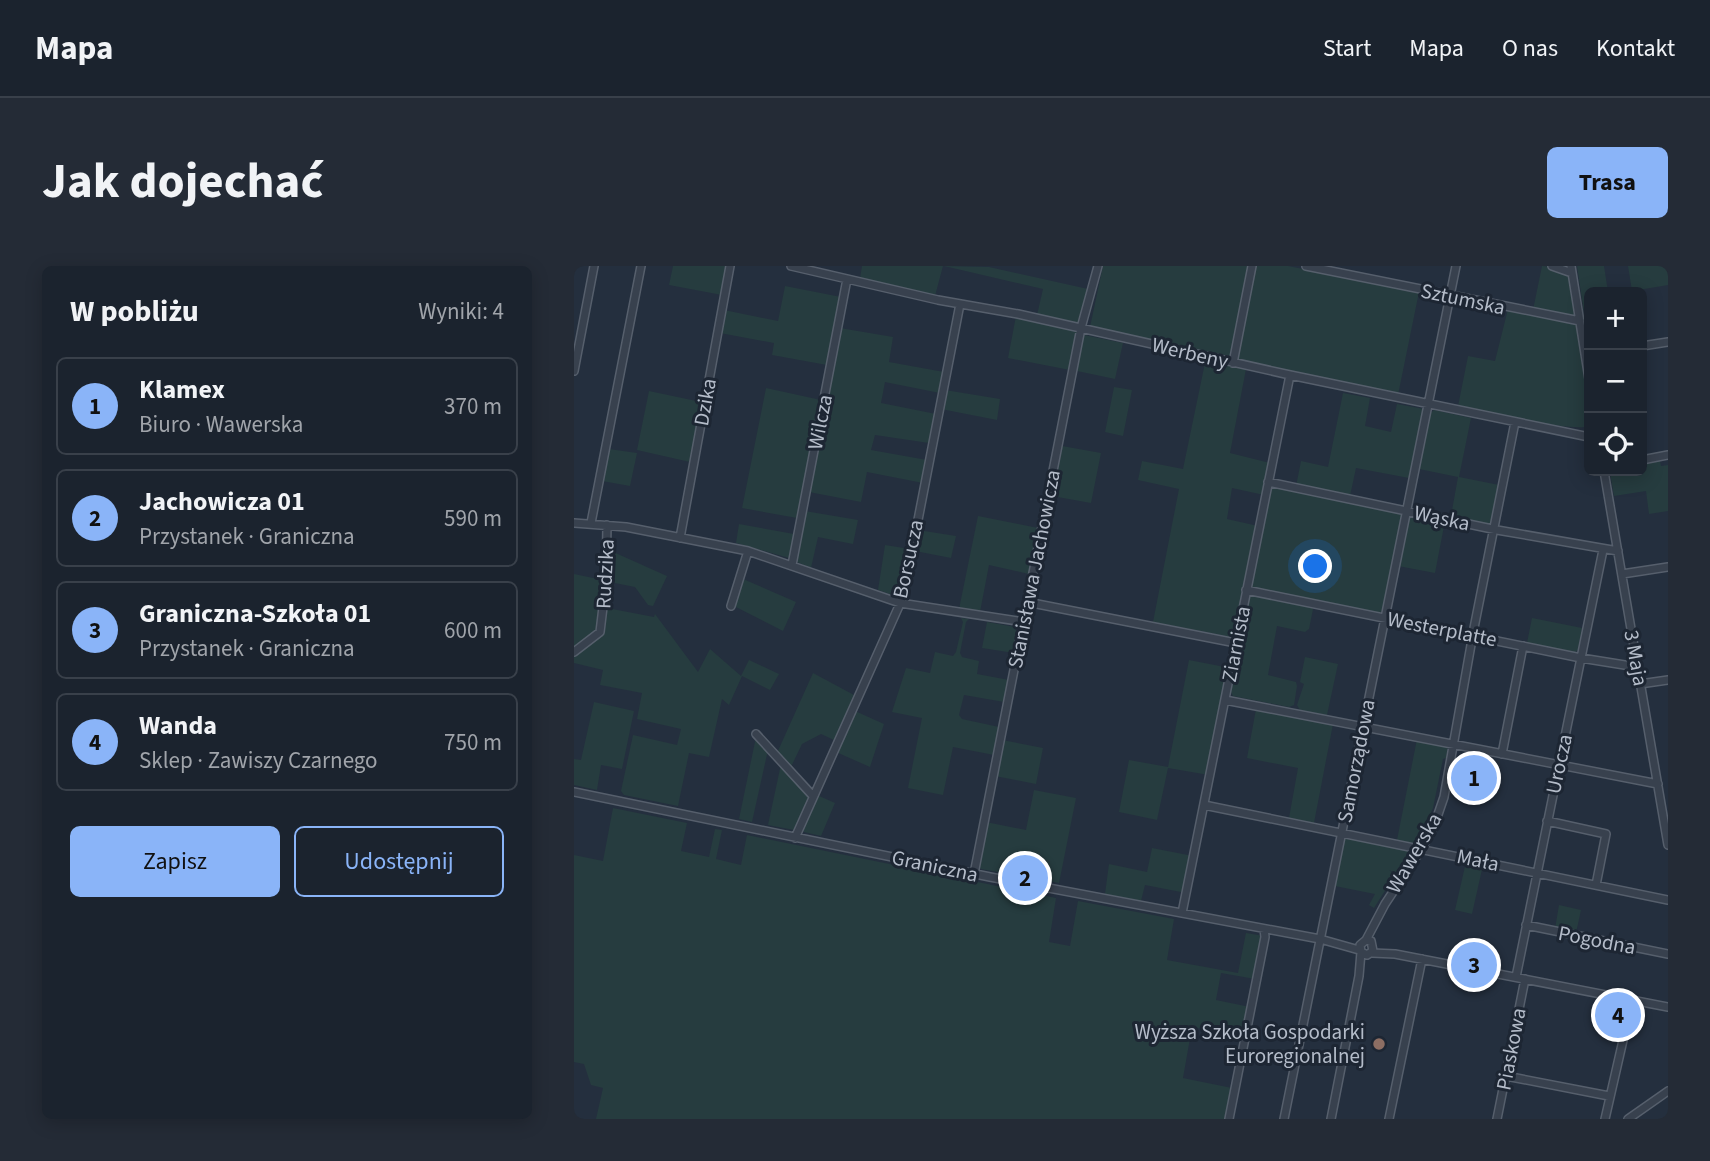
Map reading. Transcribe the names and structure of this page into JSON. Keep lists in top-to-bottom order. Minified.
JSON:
{"streets":{"street":["Sztumska","Werbeny","Dzika","Wilcza","Wąska","Borsucza","Stanisława Jachowicza","Rudzika","Westerplatte","Ziarnista","3 Maja","Samorządowa","Urocza","Wawerska","Mała","Graniczna","Pogodna","Piaskowa"]},"crossings":[["Sztumska","Samorządowa"],["Werbeny","Wilcza"],["Werbeny","Borsucza"],["Werbeny","Stanisława Jachowicza"],["Werbeny","Ziarnista"],["Werbeny","Samorządowa"],["Werbeny","Wawerska"],["Wąska","Ziarnista"],["Wąska","3 Maja"],["Wąska","Samorządowa"],["Wąska","Urocza"],["Wąska","Wawerska"],["Borsucza","Graniczna"],["Stanisława Jachowicza","Graniczna"],["Westerplatte","Ziarnista"],["Westerplatte","3 Maja"],["Westerplatte","Samorządowa"],["Westerplatte","Urocza"],["Westerplatte","Wawerska"],["Ziarnista","Mała"],["Ziarnista","Graniczna"],["Samorządowa","Mała"],["Samorządowa","Graniczna"],["Urocza","Mała"],["Urocza","Graniczna"],["Urocza","Pogodna"],["Wawerska","Mała"],["Wawerska","Graniczna"],["Graniczna","Piaskowa"]],"places":["Wyższa Szkoła Gospodarki Euroregionalnej"],"page":{"header":"Mapa","nav":["Start","Mapa","O nas","Kontakt"],"title":"Jak dojechać","buttons":["Trasa",["Zapisz","Udostępnij"]],"heading":["W pobliżu","Wyniki: 4"],"map_buttons":["+","−"],"list":[{"mark":"1","name":"Klamex","note":"Biuro · Wawerska","value":"370 m"},{"mark":"2","name":"Jachowicza 01","note":"Przystanek · Graniczna","value":"590 m"},{"mark":"3","name":"Graniczna-Szkoła 01","note":"Przystanek · Graniczna","value":"600 m"},{"mark":"4","name":"Wanda","note":"Sklep · Zawiszy Czarnego","value":"750 m"}],"pins":["1","2","3","4"]}}
